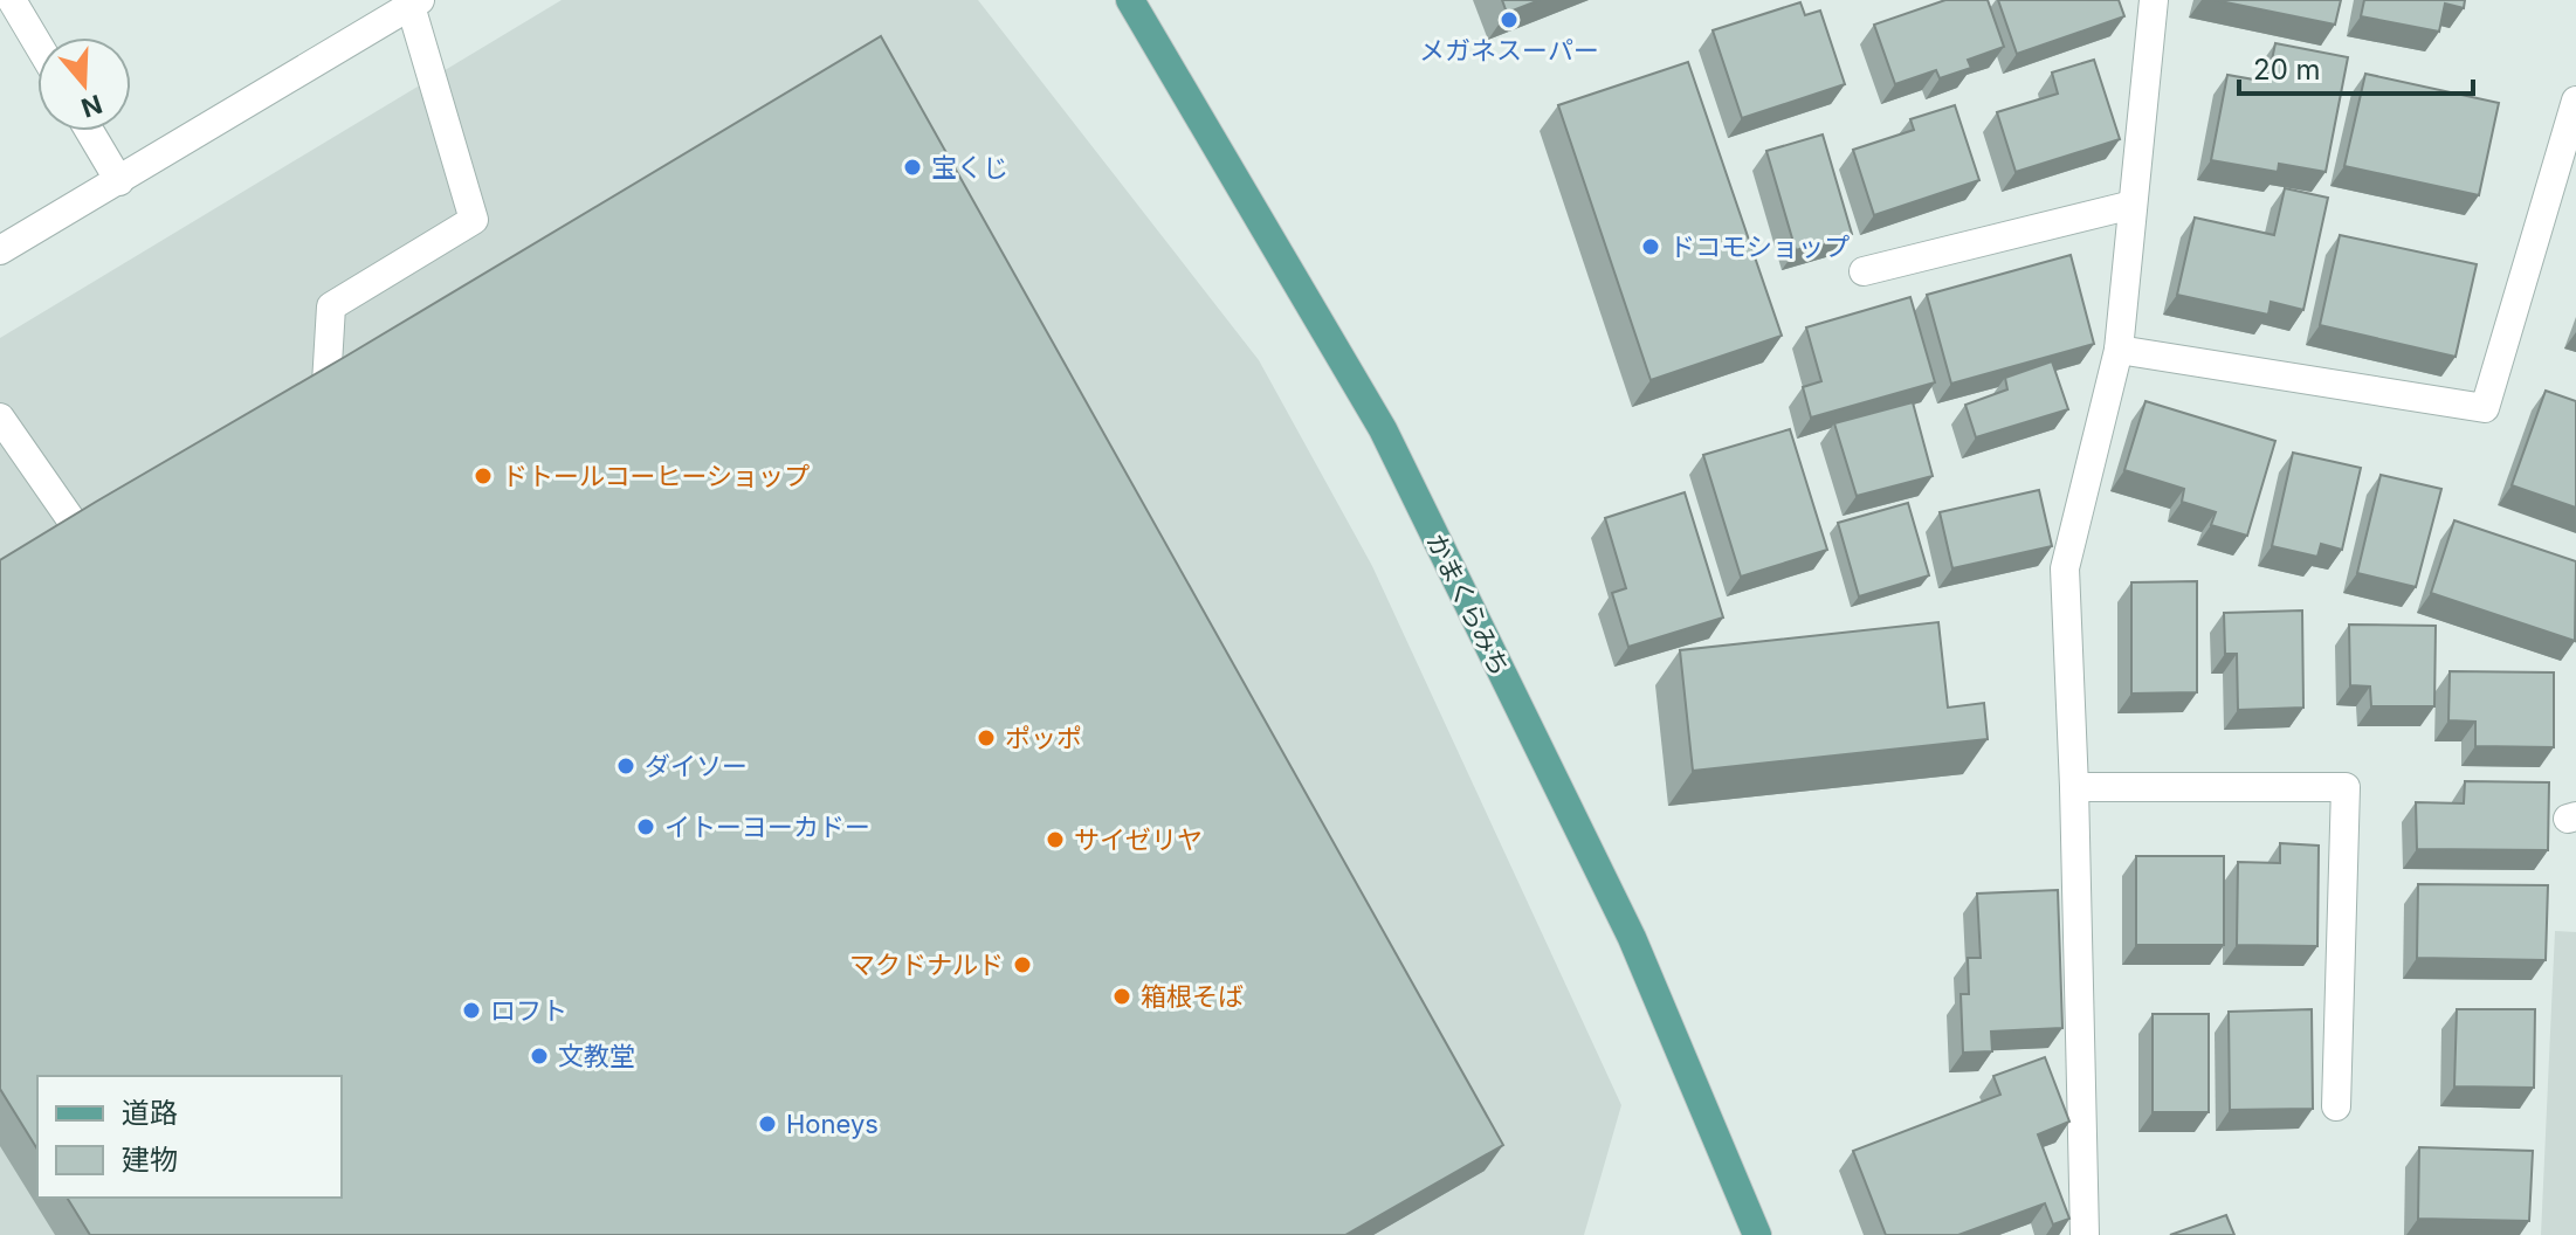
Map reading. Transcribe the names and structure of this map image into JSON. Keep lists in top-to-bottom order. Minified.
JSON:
{"streets":{"main road":["かまくらみち"]},"places":["メガネスーパー","宝くじ","ドコモショップ","ドトールコーヒーショップ","ポッポ","ダイソー","イトーヨーカドー","サイゼリヤ","マクドナルド","箱根そば","ロフト","文教堂","Honeys"],"legend":["道路","建物"],"scale_bar":"20 m","north":"bottom"}
